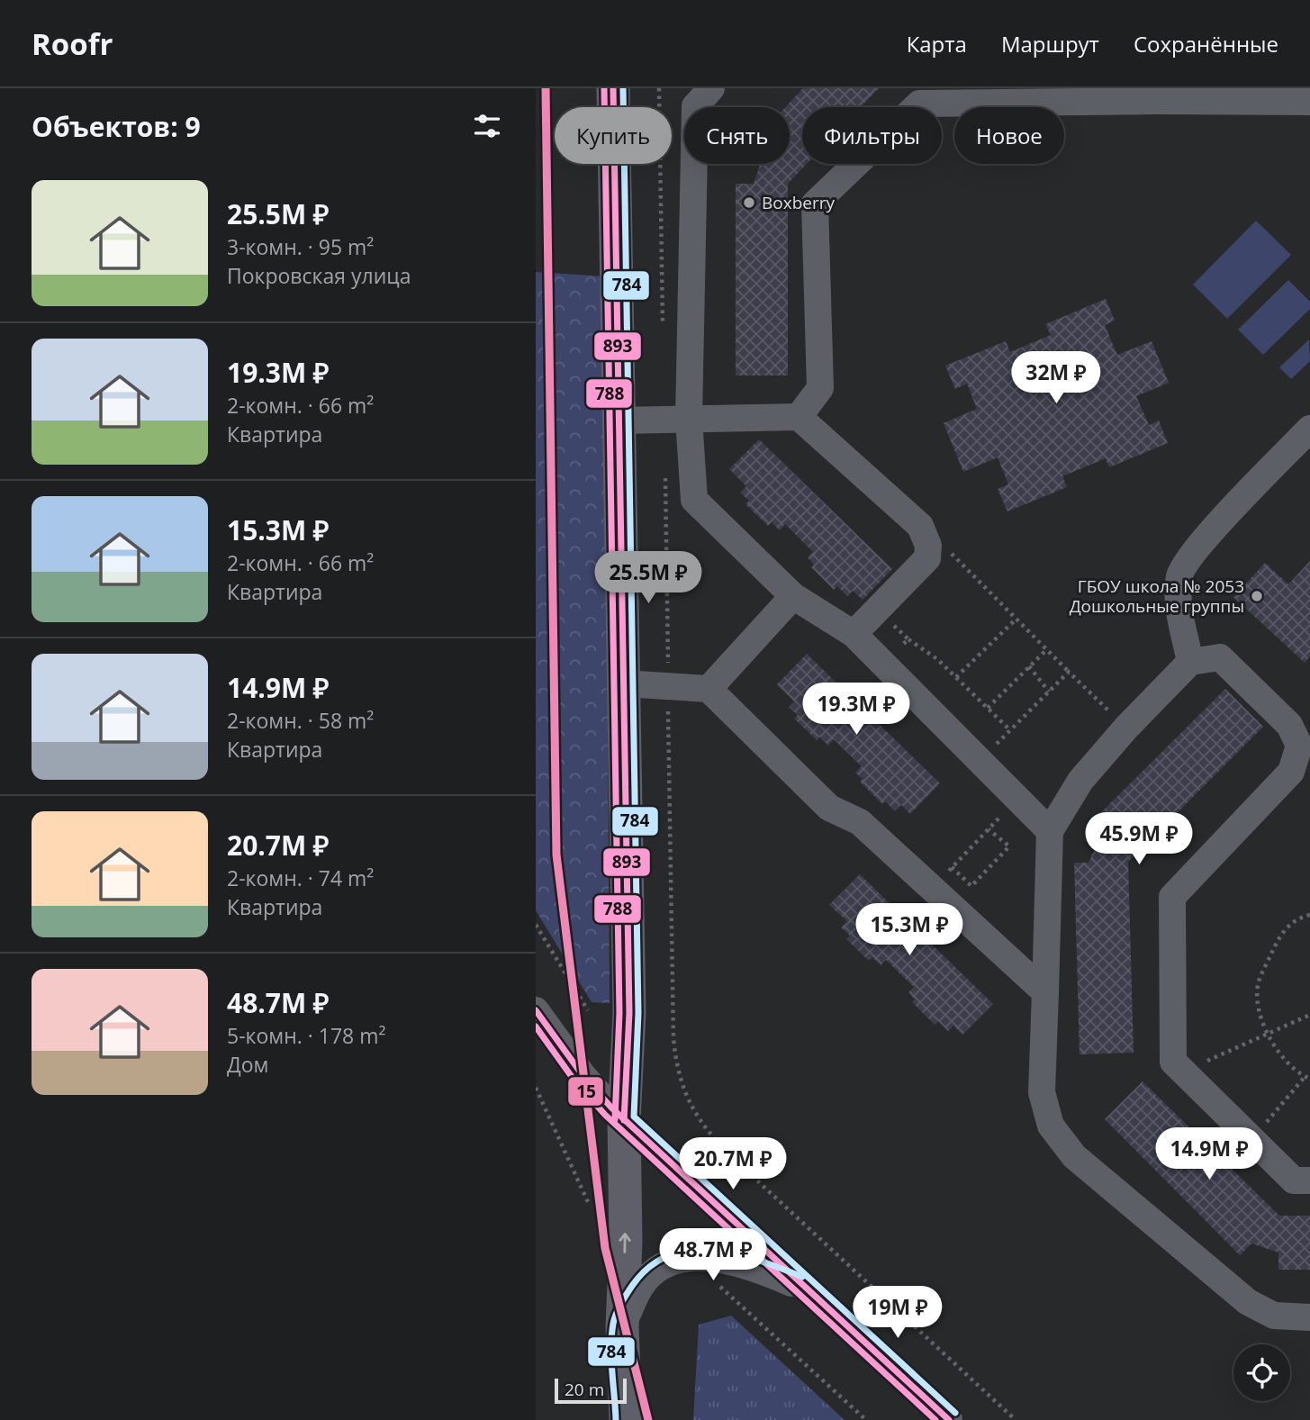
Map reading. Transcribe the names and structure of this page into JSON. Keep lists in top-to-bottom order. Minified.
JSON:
{"places":["Boxberry","ГБОУ школа № 2053 Дошкольные группы"],"lines":["transit line 15","transit line 893","transit line 788","transit line 784"],"scale_bar":"20 m","page":{"header":"Roofr","nav":["Карта","Маршрут","Сохранённые"],"heading":"Объектов: 9","chip":["Купить","Снять","Фильтры","Новое"],"list":[{"name":"25.5M ₽","note":"3-комн. · 95 m² · Покровская улица"},{"name":"19.3M ₽","note":"2-комн. · 66 m² · Квартира"},{"name":"15.3M ₽","note":"2-комн. · 66 m² · Квартира"},{"name":"14.9M ₽","note":"2-комн. · 58 m² · Квартира"},{"name":"20.7M ₽","note":"2-комн. · 74 m² · Квартира"},{"name":"48.7M ₽","note":"5-комн. · 178 m² · Дом"}],"price":["32M ₽","25.5M ₽","19.3M ₽","45.9M ₽","15.3M ₽","14.9M ₽","20.7M ₽","48.7M ₽","19M ₽"],"scale":"20 m"}}
